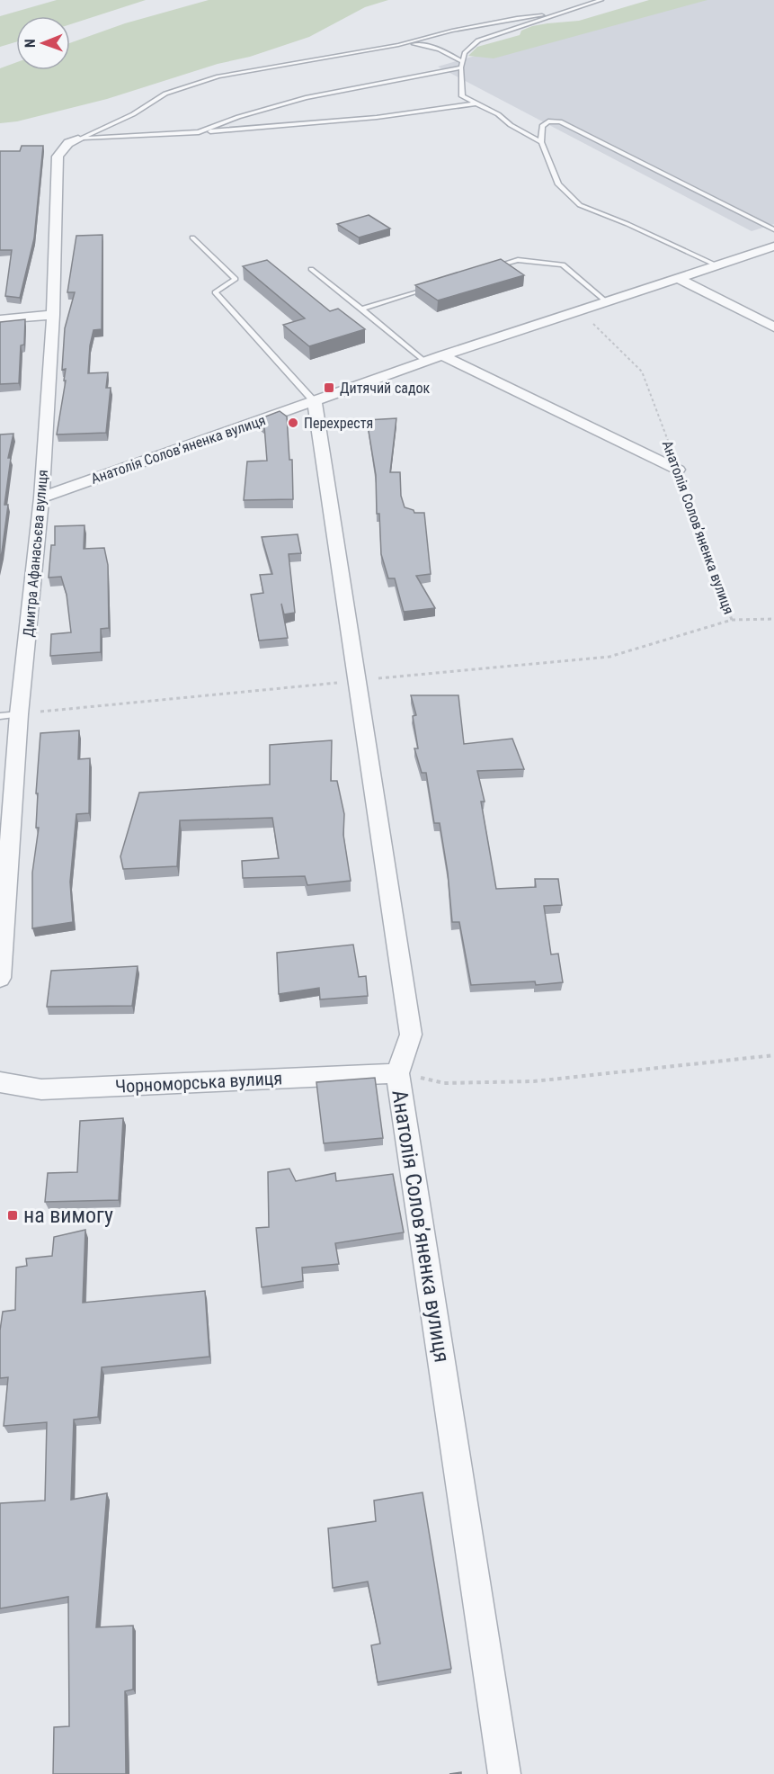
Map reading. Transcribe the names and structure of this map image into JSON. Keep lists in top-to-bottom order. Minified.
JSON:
{"streets":{"street":["Анатолія Солов’яненка вулиця","Дмитра Афанасьєва вулиця","Чорноморська вулиця"]},"crossings":[["Анатолія Солов’яненка вулиця","Дмитра Афанасьєва вулиця"],["Анатолія Солов’яненка вулиця","Чорноморська вулиця"]],"places":{"transit":["Дитячий садок","на вимогу"],"other":["Перехрестя"]},"north":"left"}
